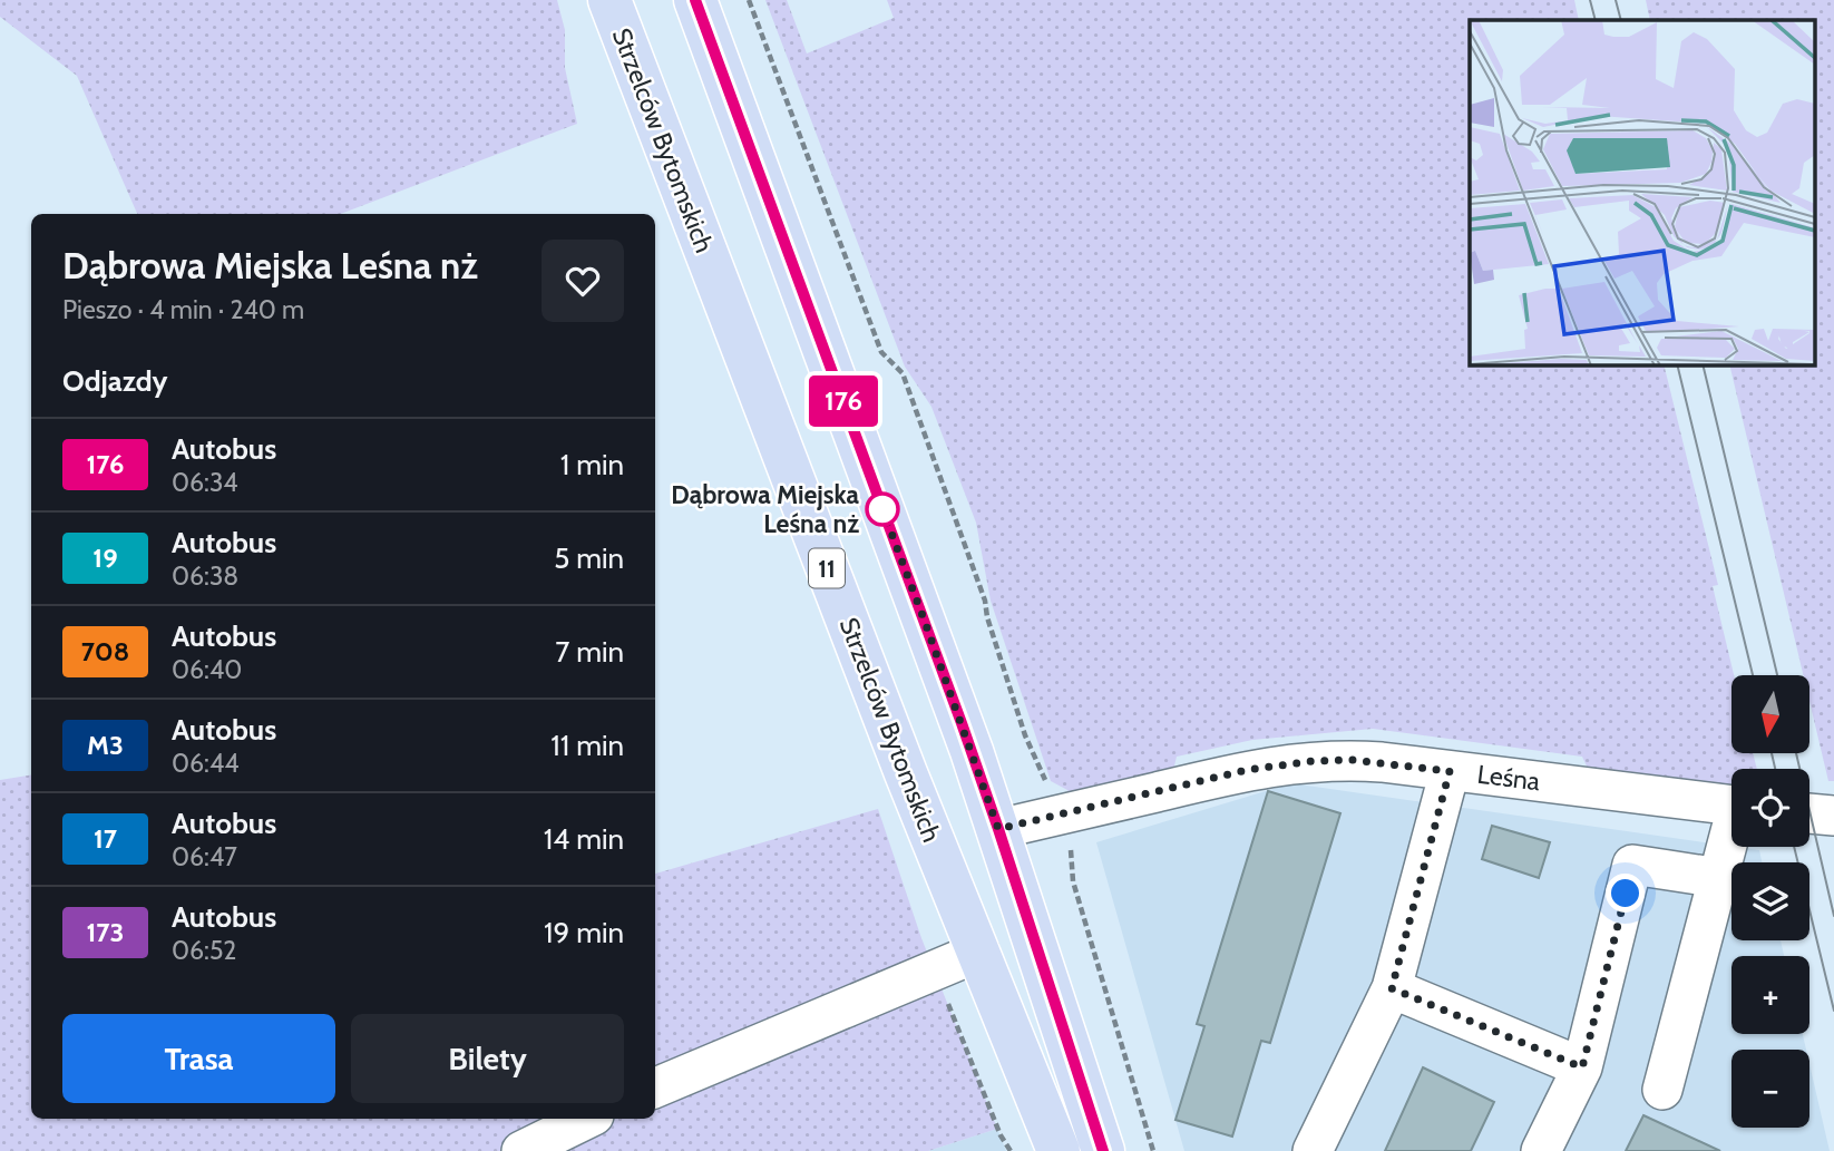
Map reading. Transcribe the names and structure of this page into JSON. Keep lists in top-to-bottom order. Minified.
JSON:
{"streets":{"main road":["Strzelców Bytomskich","11"],"street":["Leśna"]},"places":["Dąbrowa Miejska Leśna nż"],"lines":["bus line 176"],"north":"bottom","page":{"on_map":"176","heading":[["Dąbrowa Miejska Leśna nż","Pieszo · 4 min · 240 m"],"Odjazdy"],"list":[{"mark":"176","name":"Autobus","note":"06:34","value":"1 min"},{"mark":"19","name":"Autobus","note":"06:38","value":"5 min"},{"mark":"708","name":"Autobus","note":"06:40","value":"7 min"},{"mark":"M3","name":"Autobus","note":"06:44","value":"11 min"},{"mark":"17","name":"Autobus","note":"06:47","value":"14 min"},{"mark":"173","name":"Autobus","note":"06:52","value":"19 min"}],"map_buttons":["+","−"],"buttons":["Trasa","Bilety"]}}
